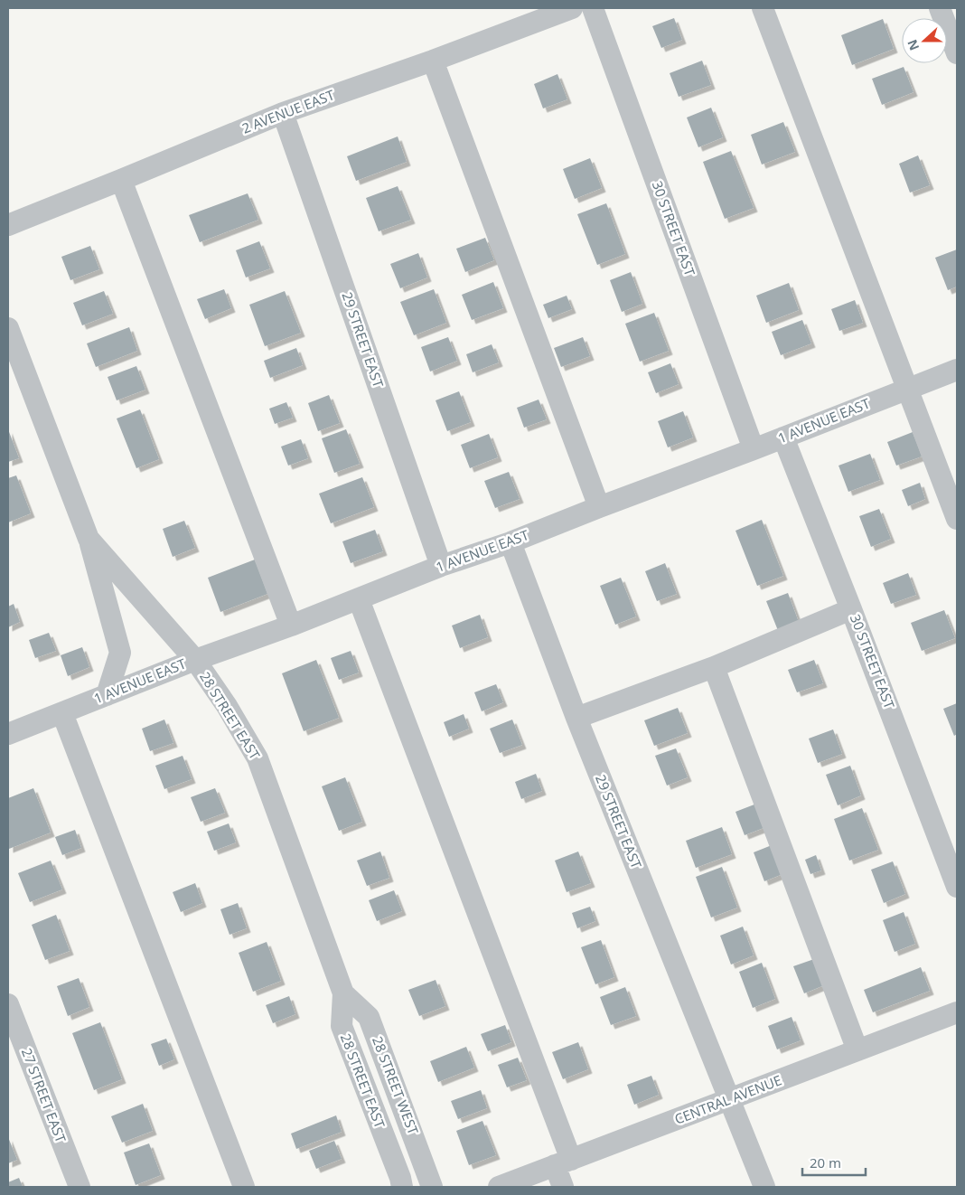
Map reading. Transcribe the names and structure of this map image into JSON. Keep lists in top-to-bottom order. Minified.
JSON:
{"streets":{"street":["2 AVENUE EAST","30 STREET EAST","29 STREET EAST","1 AVENUE EAST","28 STREET EAST","28 STREET WEST","27 STREET EAST","CENTRAL AVENUE"]},"crossings":[["2 AVENUE EAST","29 STREET EAST"],["30 STREET EAST","1 AVENUE EAST"],["29 STREET EAST","1 AVENUE EAST"],["29 STREET EAST","CENTRAL AVENUE"],["1 AVENUE EAST","28 STREET EAST"],["28 STREET EAST","28 STREET WEST"]],"scale_bar":"20 m","north":"left"}
